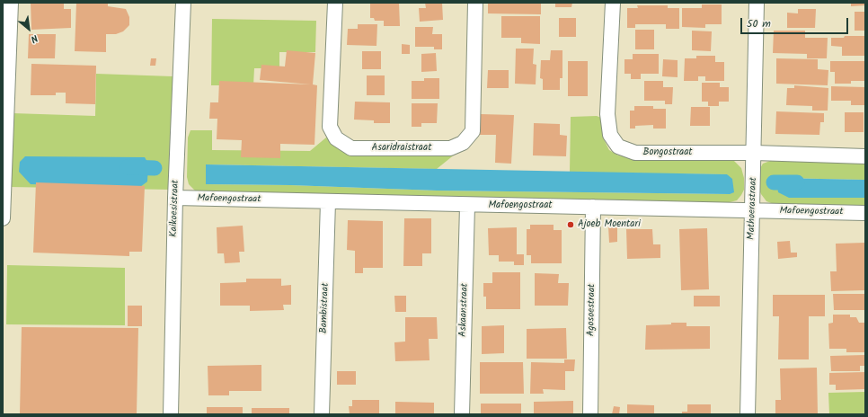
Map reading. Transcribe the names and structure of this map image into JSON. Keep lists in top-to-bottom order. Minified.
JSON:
{"streets":{"street":["Asaridraistraat","Bongostraat","Mafoengostraat","Kaikoesistraat","Mathoerastraat","Bambistraat","Askaanstraat","Agosoestraat"]},"crossings":[["Bongostraat","Mathoerastraat"],["Mafoengostraat","Kaikoesistraat"],["Mafoengostraat","Mathoerastraat"],["Mafoengostraat","Bambistraat"],["Mafoengostraat","Askaanstraat"],["Mafoengostraat","Agosoestraat"]],"places":["Ajoeb Moentari"],"scale_bar":"50 m","north":"bottom right"}
